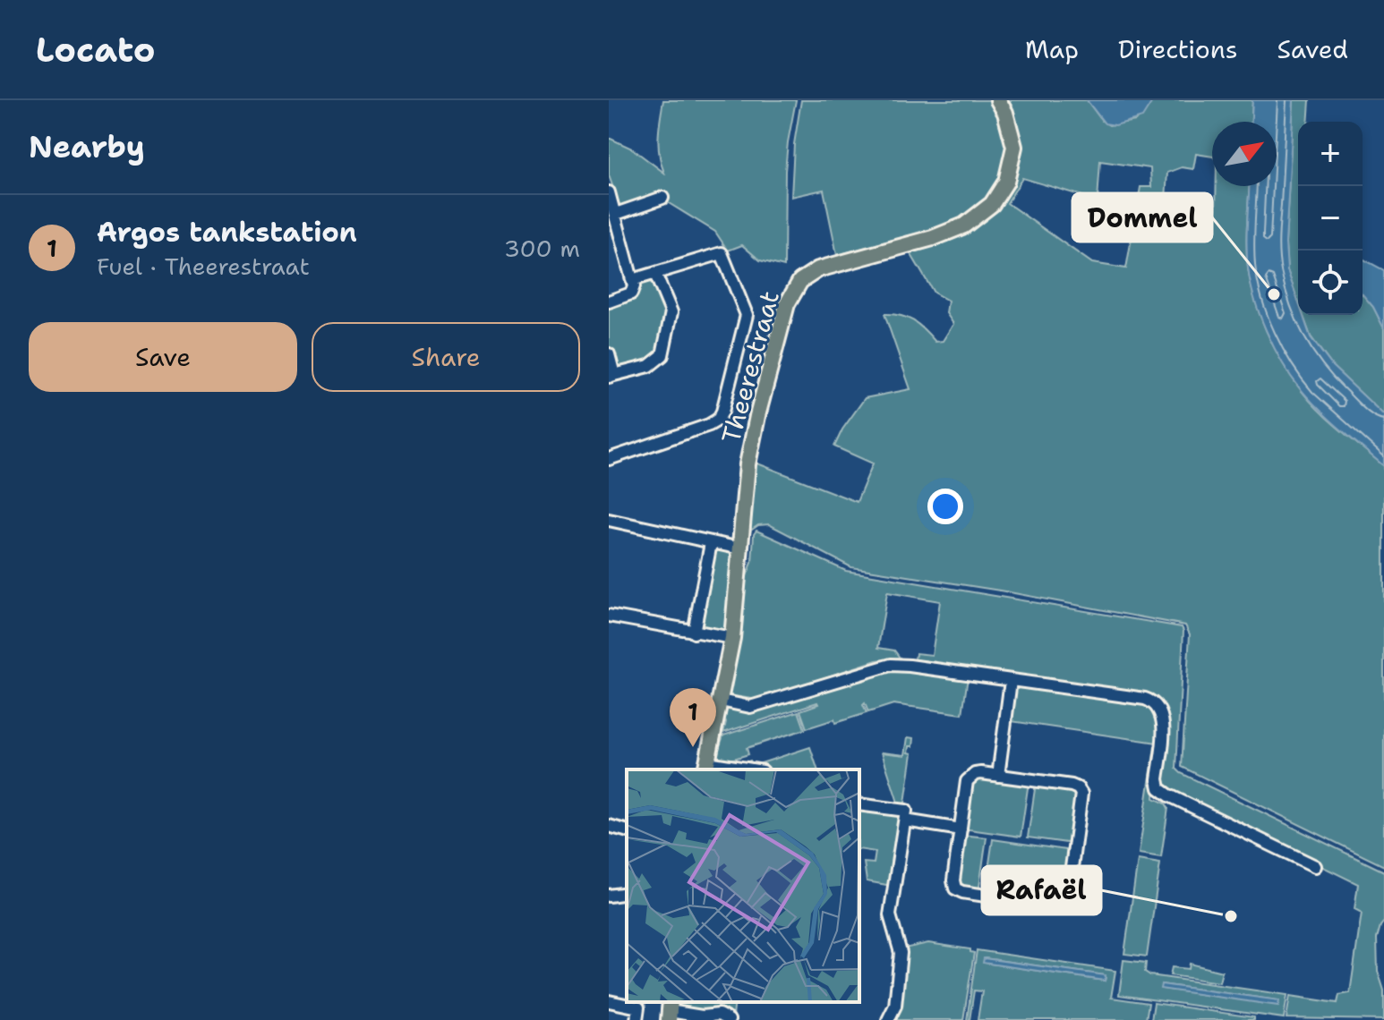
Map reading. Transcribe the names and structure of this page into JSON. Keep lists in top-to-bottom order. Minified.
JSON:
{"streets":{"main road":["Theerestraat"]},"places":["Dommel","Rafaël"],"north":"top right","page":{"header":"Locato","nav":["Map","Directions","Saved"],"heading":"Nearby","map_buttons":["+","−"],"list":[{"mark":"1","name":"Argos tankstation","note":"Fuel · Theerestraat","value":"300 m"}],"buttons":["Save","Share"],"pins":"1"}}
